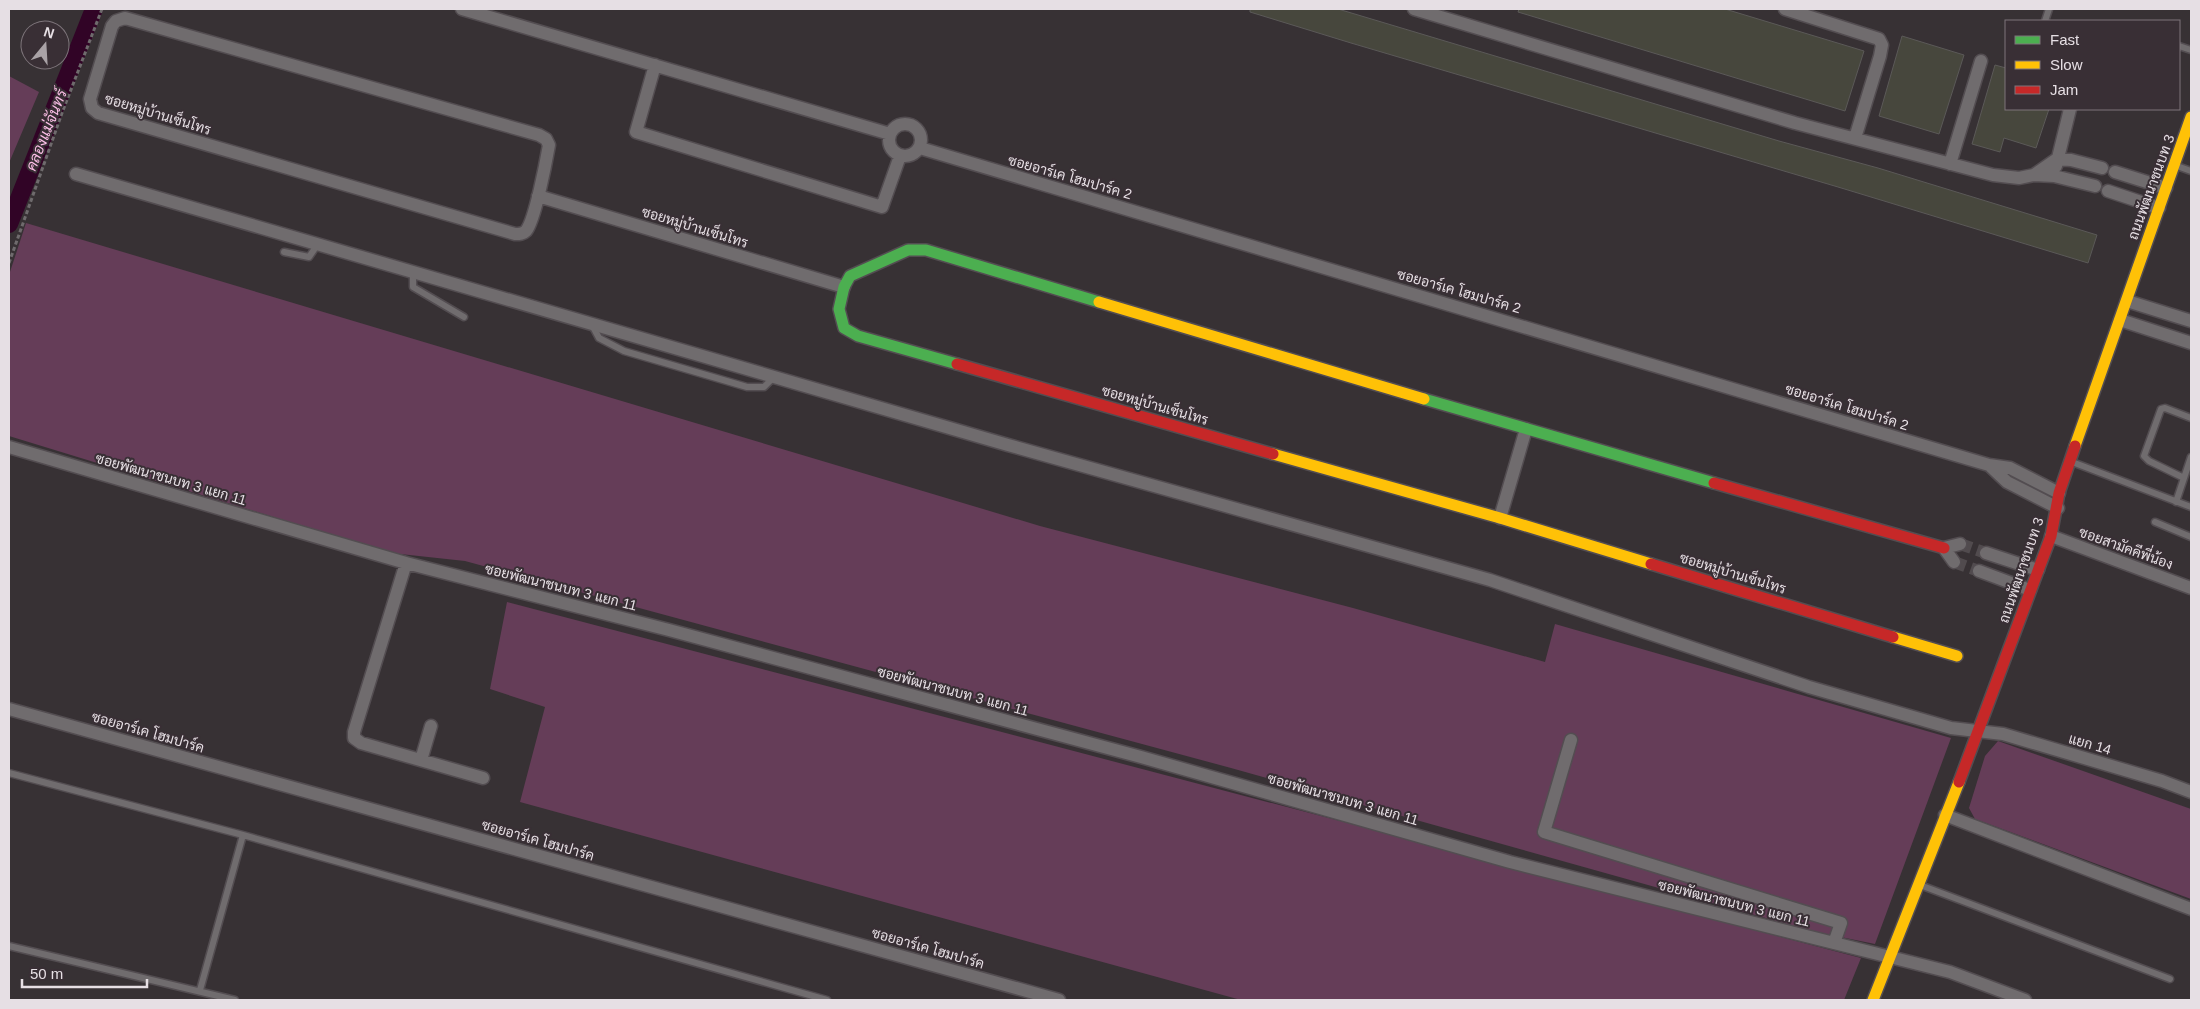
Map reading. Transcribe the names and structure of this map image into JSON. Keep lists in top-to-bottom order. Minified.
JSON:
{"streets":{"street":["ซอยหมู่บ้านเซ็นโทร","ซอยอาร์เค โฮมปาร์ค 2","ถนนพัฒนาชนบท 3","ซอยพัฒนาชนบท 3 แยก 11","ซอยสามัคคีพี่น้อง","ซอยอาร์เค โฮมปาร์ค","แยก 14"]},"crossings":[["ซอยอาร์เค โฮมปาร์ค 2","ถนนพัฒนาชนบท 3"],["ถนนพัฒนาชนบท 3","ซอยพัฒนาชนบท 3 แยก 11"],["ถนนพัฒนาชนบท 3","ซอยสามัคคีพี่น้อง"],["ถนนพัฒนาชนบท 3","แยก 14"]],"water":["คลองแม่จันทร์"],"legend":["Fast","Slow","Jam"],"scale_bar":"50 m","north":"top"}
